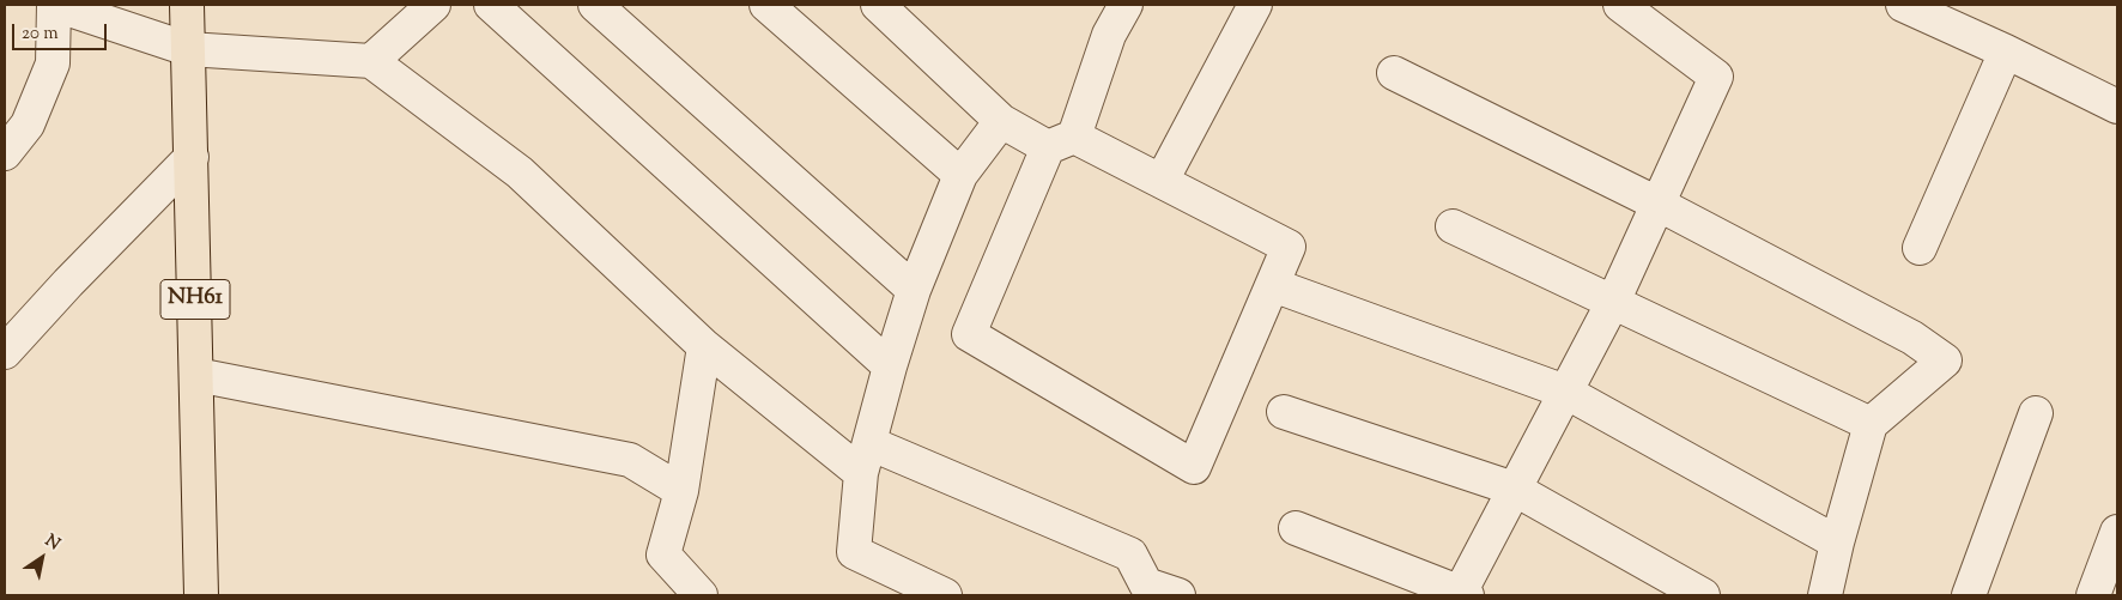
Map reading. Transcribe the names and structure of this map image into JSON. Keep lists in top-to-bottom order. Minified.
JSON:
{"streets":{"main road":["NH61"]},"scale_bar":"20 m","north":"top right"}
